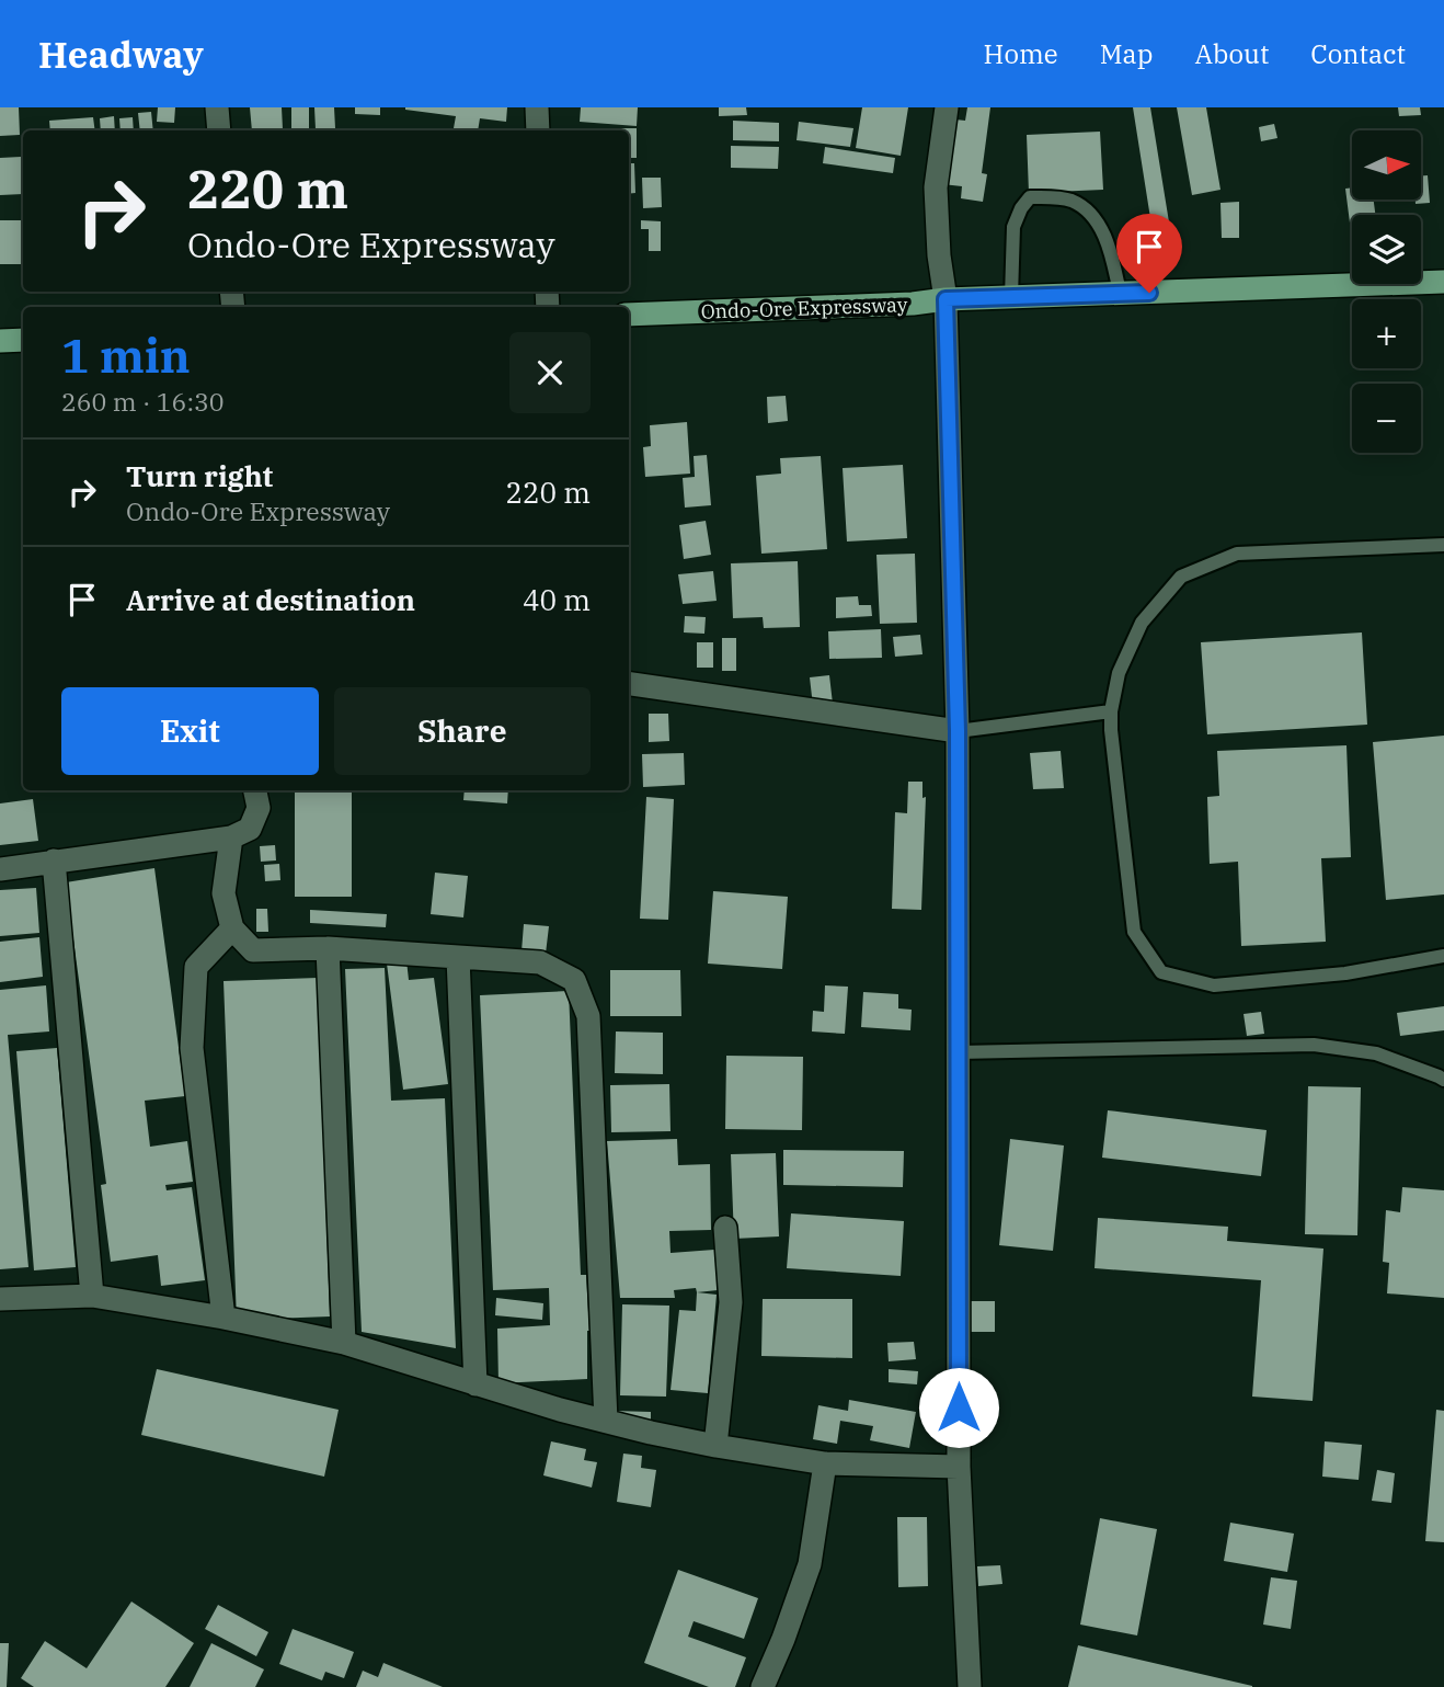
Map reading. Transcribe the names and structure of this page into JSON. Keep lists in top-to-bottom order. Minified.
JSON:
{"streets":{"main road":["Ondo-Ore Expressway"]},"north":"right","page":{"header":"Headway","nav":["Home","Map","About","Contact"],"map_buttons":["+","−"],"turn":["220 m","Ondo-Ore Expressway"],"heading":["1 min","260 m · 16:30"],"list":[{"name":"Turn right","note":"Ondo-Ore Expressway","value":"220 m"},{"name":"Arrive at destination","value":"40 m"}],"buttons":["Exit","Share"]}}
